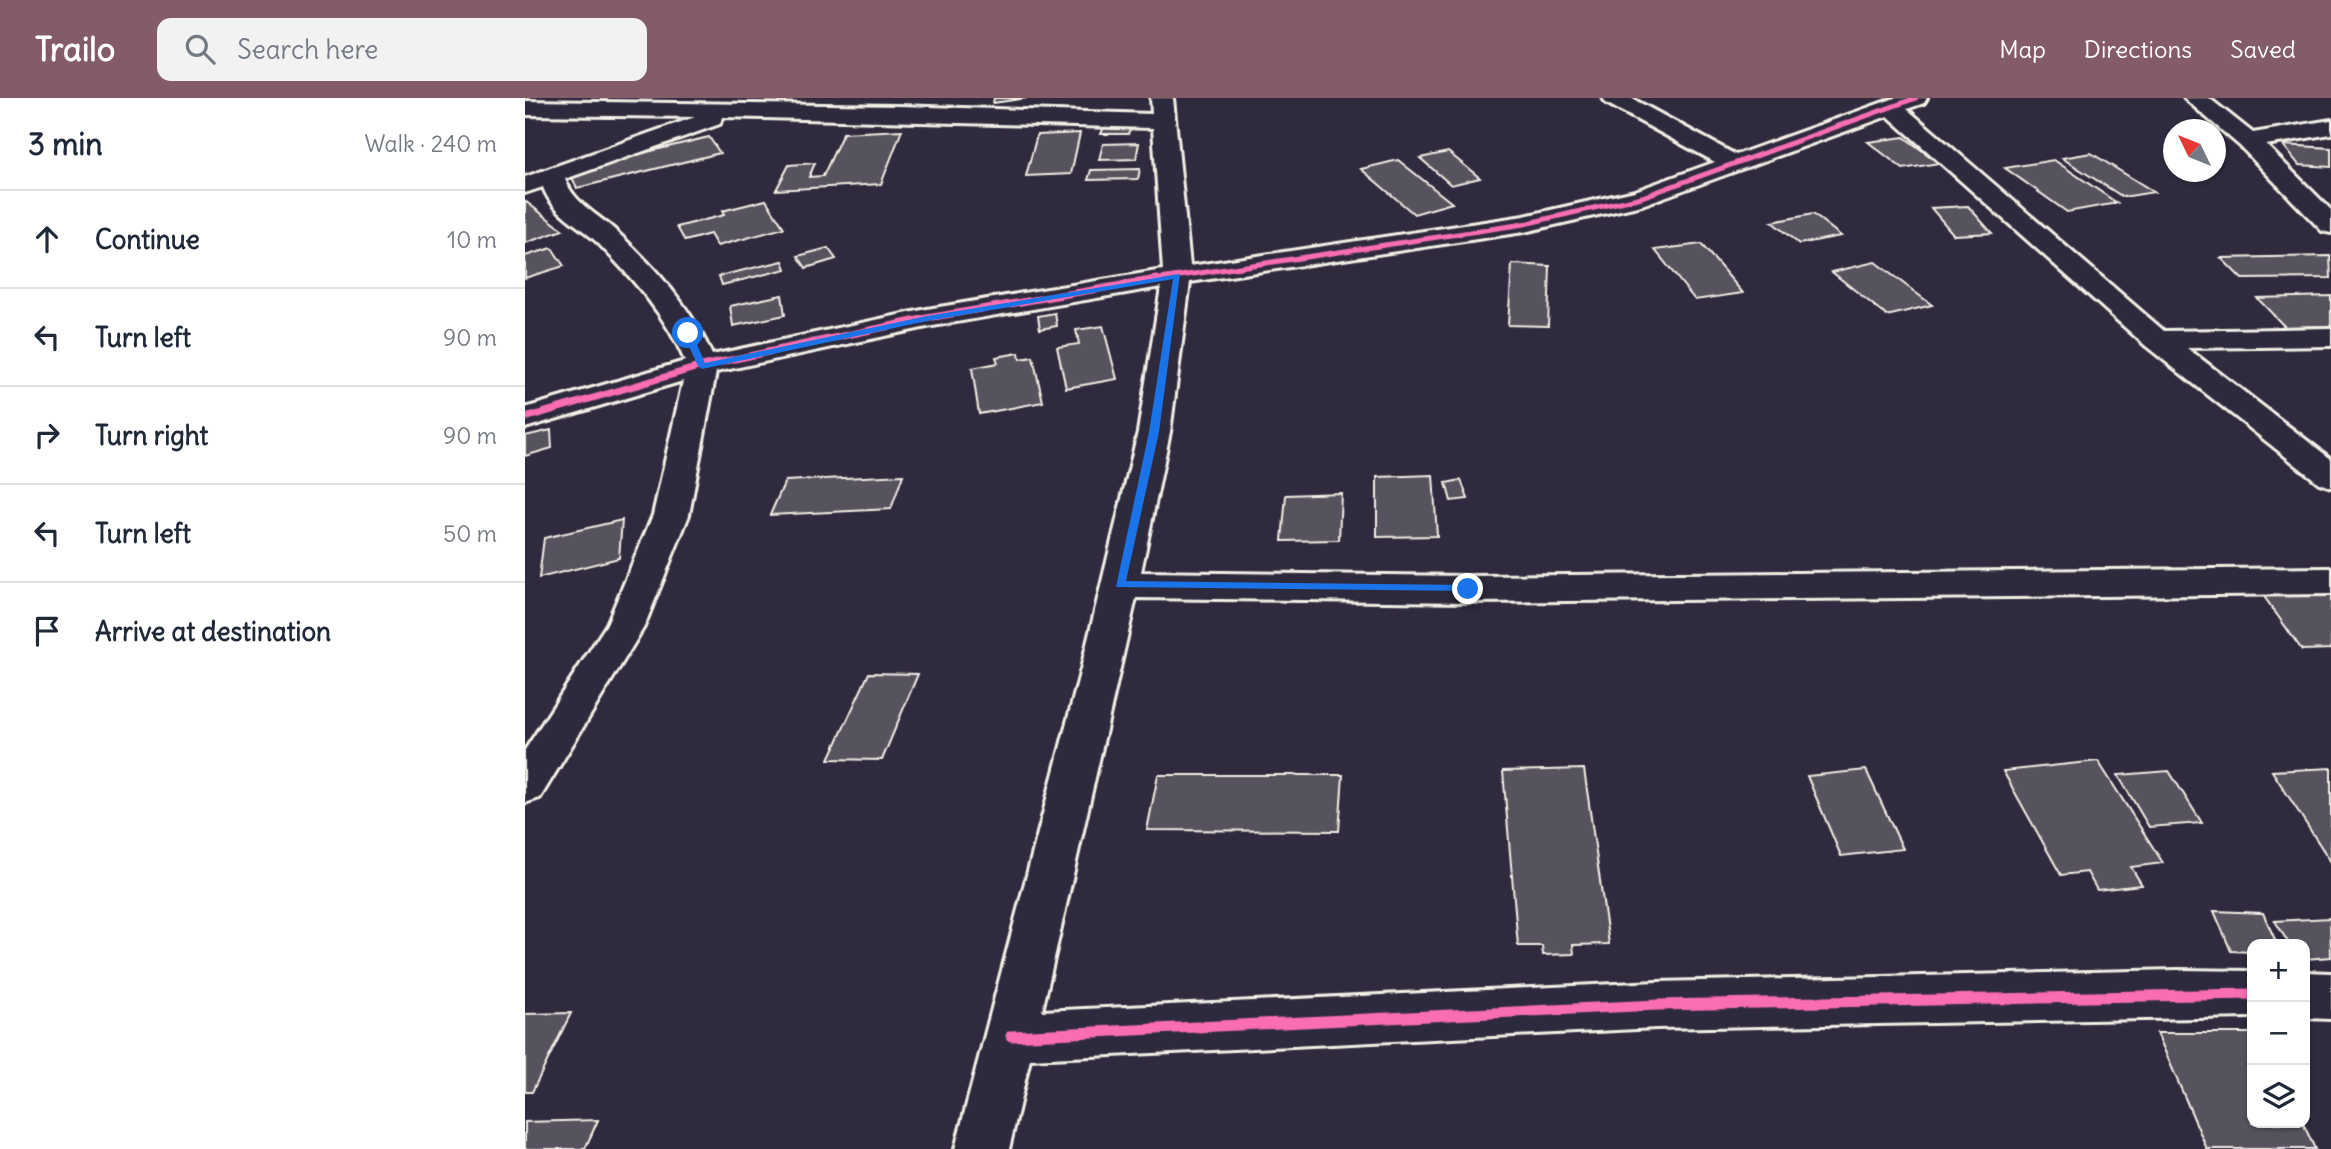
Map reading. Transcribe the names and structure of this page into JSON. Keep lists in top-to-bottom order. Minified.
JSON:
{"north":"top left","page":{"header":"Trailo","search":"Search here","nav":["Map","Directions","Saved"],"heading":["3 min","Walk · 240 m"],"list":[["Continue","10 m"],["Turn left","90 m"],["Turn right","90 m"],["Turn left","50 m"],"Arrive at destination"],"map_buttons":["+","−"]}}
